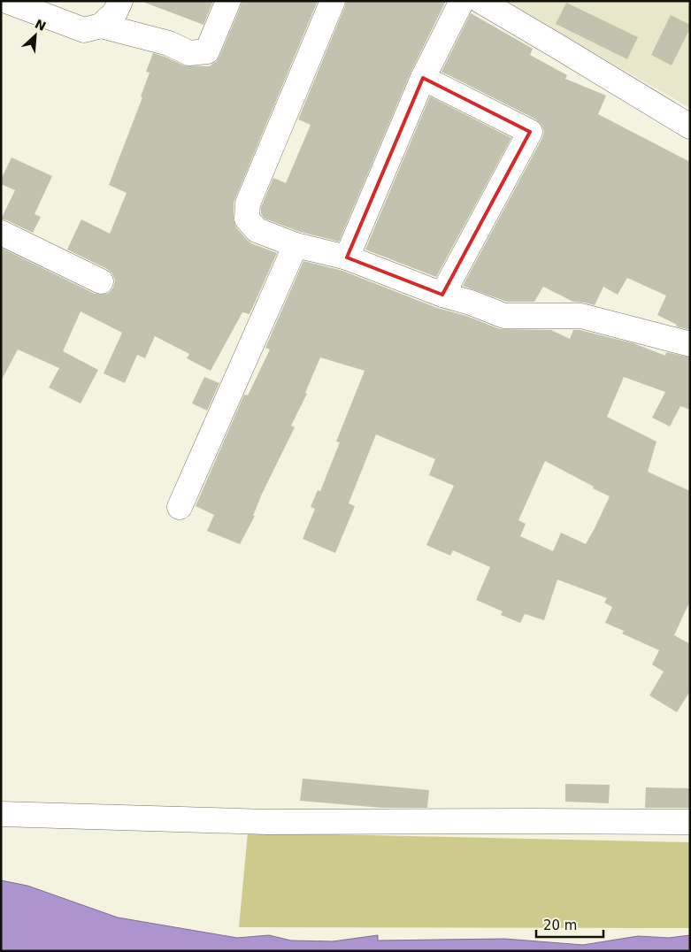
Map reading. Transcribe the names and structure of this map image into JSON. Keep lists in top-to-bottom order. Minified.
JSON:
{"scale_bar":"20 m","north":"top right"}
